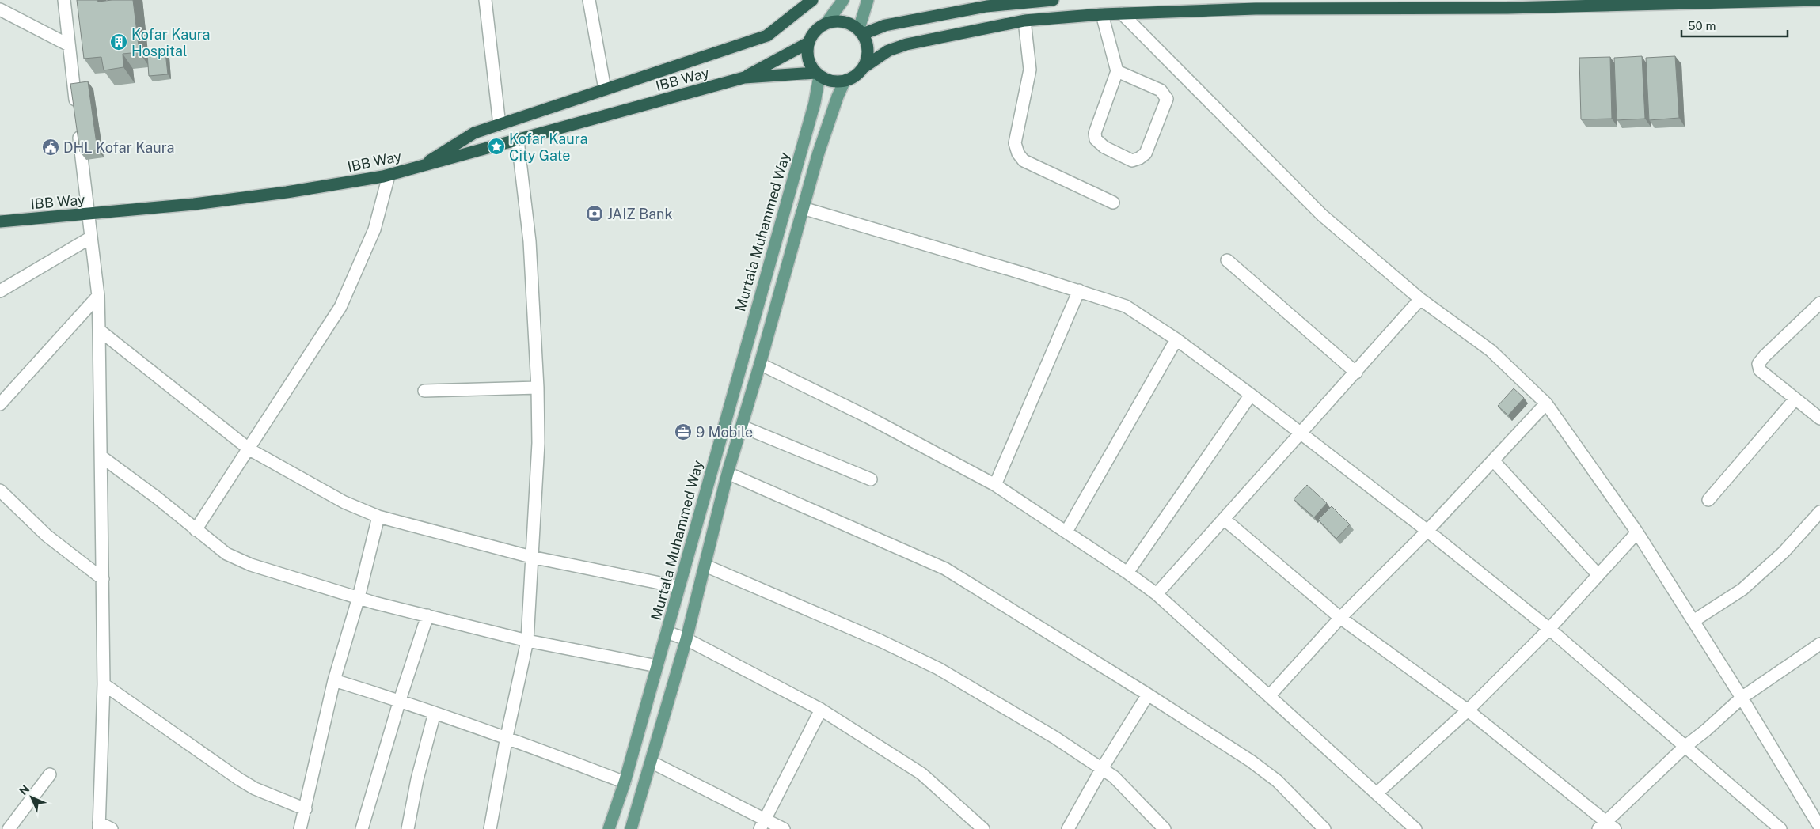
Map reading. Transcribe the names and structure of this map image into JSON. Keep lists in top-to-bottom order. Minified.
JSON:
{"streets":{"highway":["IBB Way"],"main road":["Murtala Muhammed Way"]},"crossings":[["IBB Way","Murtala Muhammed Way"]],"places":{"building":["Kofar Kaura Hospital"],"place":["Kofar Kaura City Gate"],"public building":["DHL Kofar Kaura"],"bank":["JAIZ Bank"],"office":["9 Mobile"]},"scale_bar":"50 m","north":"top left"}
